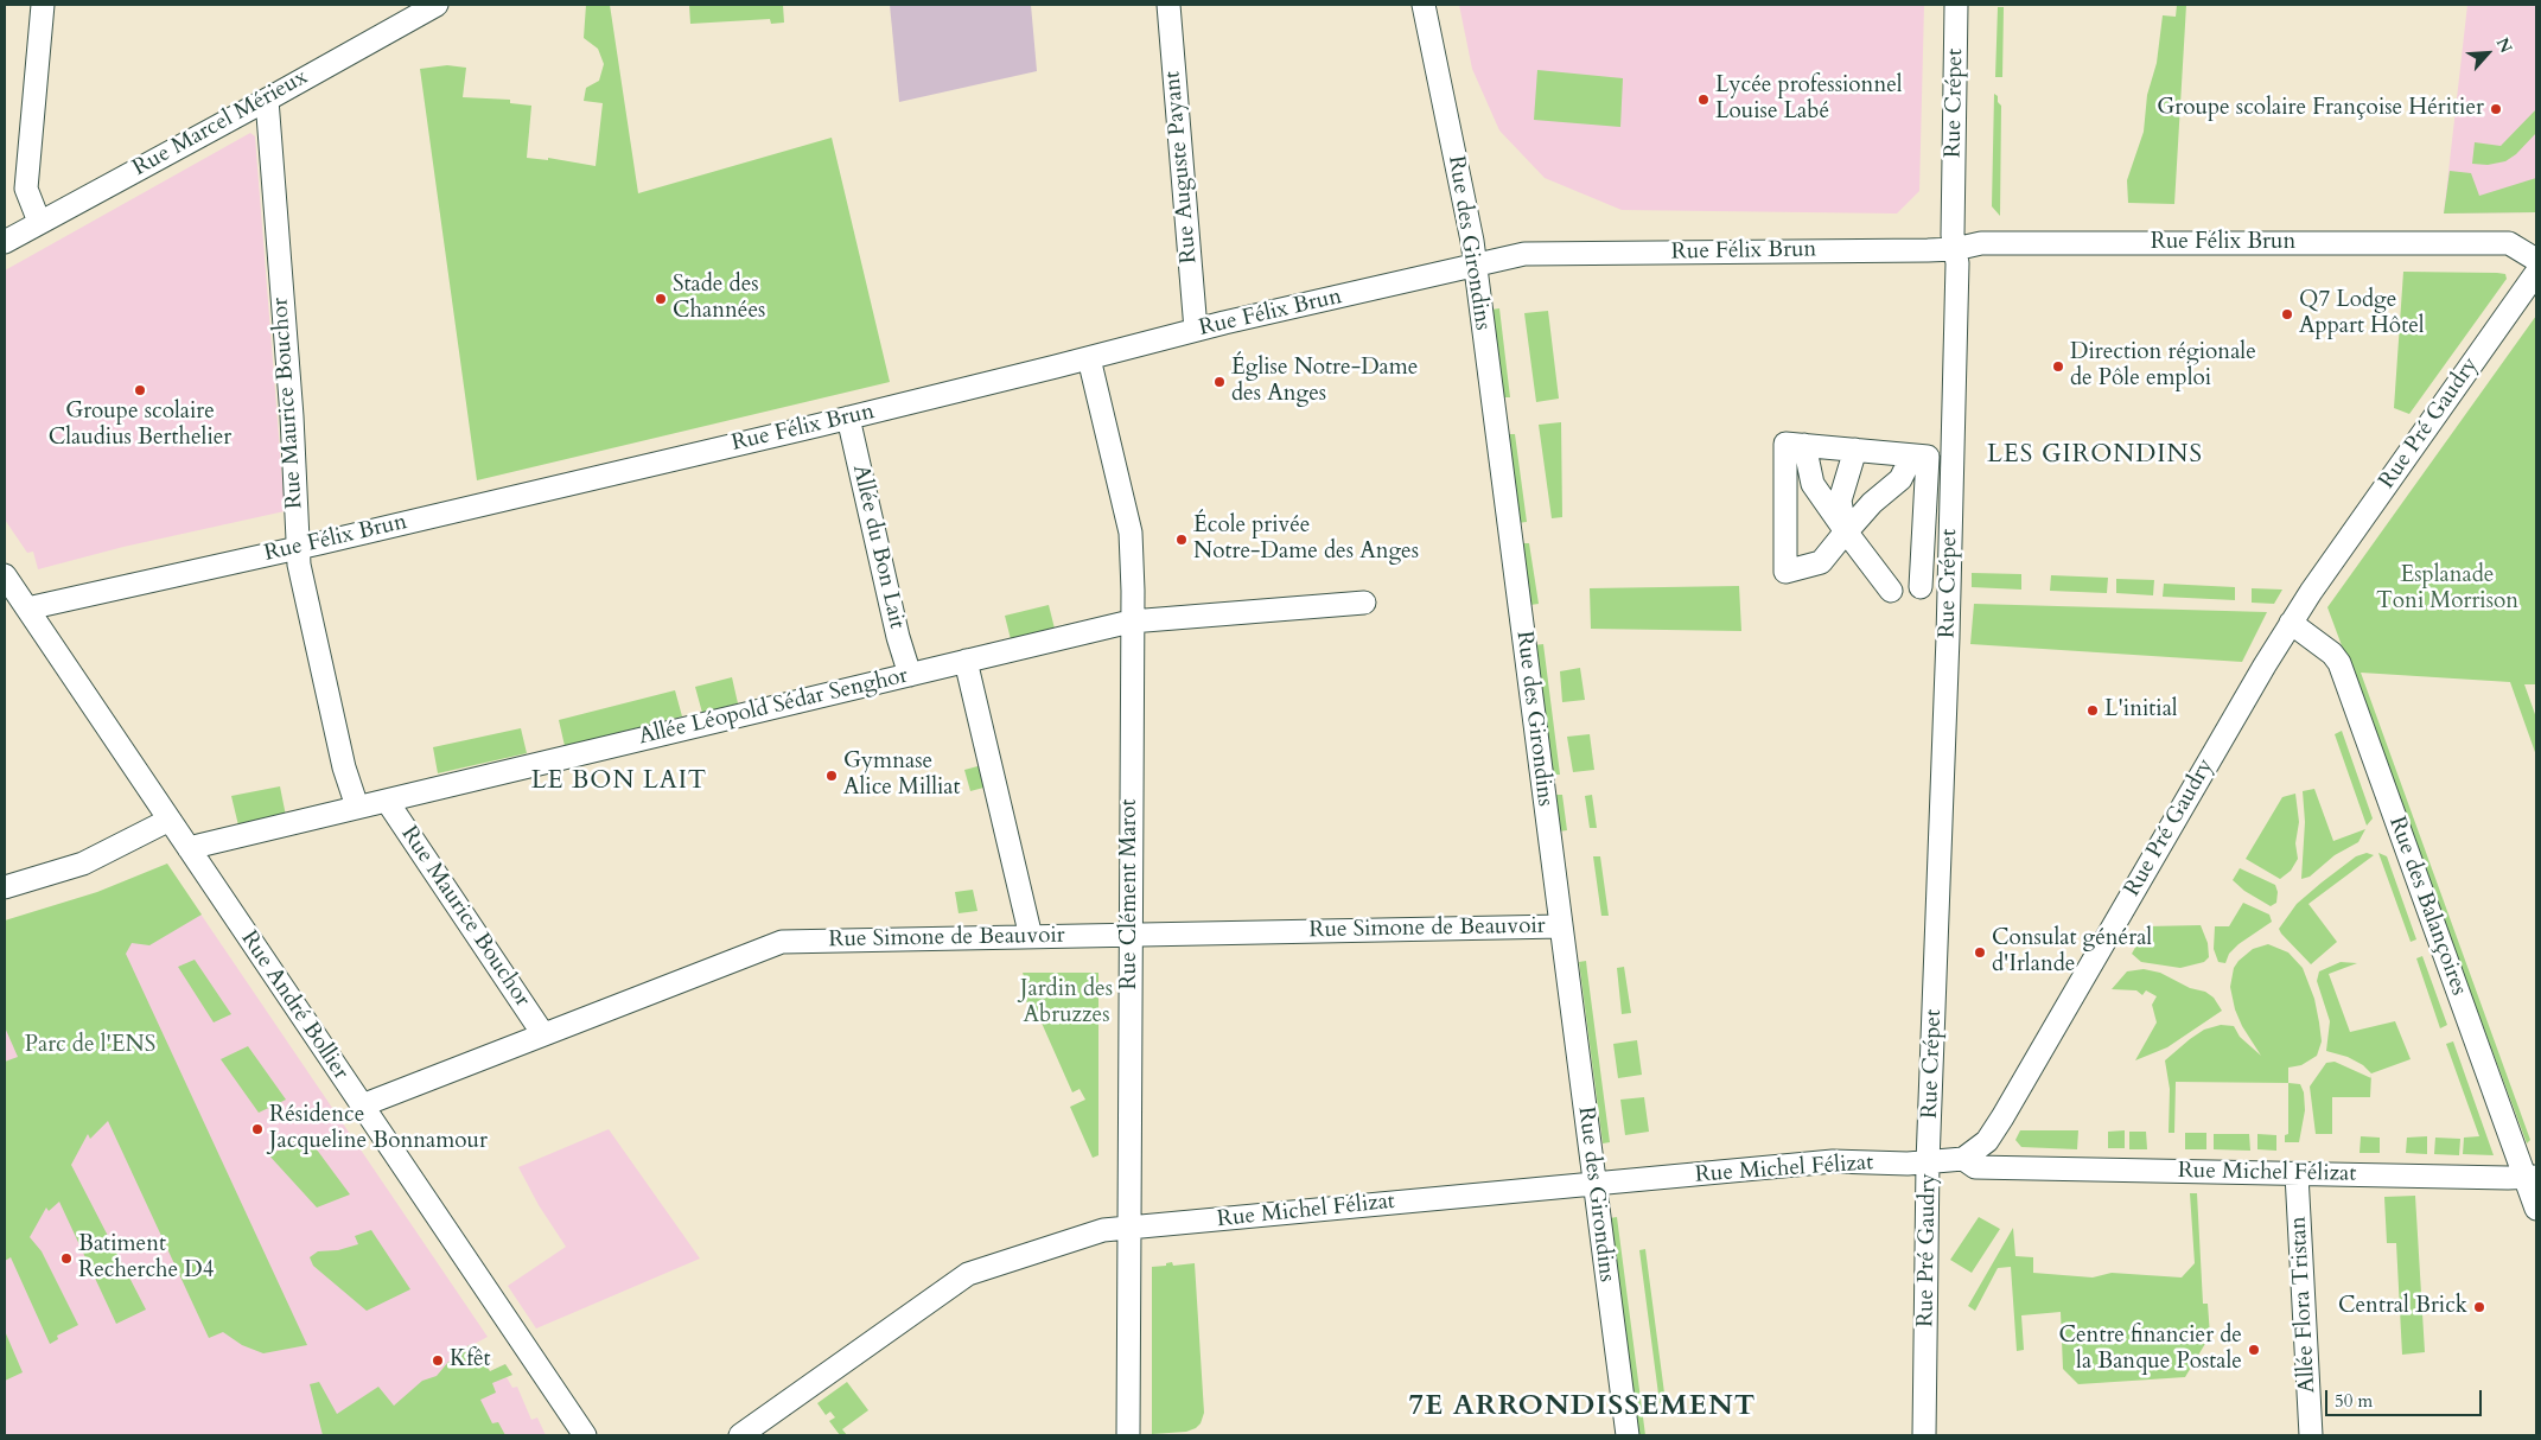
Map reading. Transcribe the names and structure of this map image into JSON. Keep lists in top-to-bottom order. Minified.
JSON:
{"streets":{"street":["Rue Crépet","Rue Marcel Mérieux","Rue Auguste Payant","Rue des Girondins","Rue Félix Brun","Rue Maurice Bouchor","Rue Pré Gaudry","Allée du Bon Lait","Allée Léopold Sédar Senghor","Rue Clément Marot","Rue des Balançoires","Rue Simone de Beauvoir","Rue André Bollier","Rue Michel Félizat","Allée Flora Tristan"]},"crossings":[["Rue Crépet","Rue Félix Brun"],["Rue Crépet","Rue Pré Gaudry"],["Rue Crépet","Rue Michel Félizat"],["Rue Marcel Mérieux","Rue Maurice Bouchor"],["Rue Auguste Payant","Rue Félix Brun"],["Rue des Girondins","Rue Félix Brun"],["Rue des Girondins","Rue Simone de Beauvoir"],["Rue des Girondins","Rue Michel Félizat"],["Rue Félix Brun","Rue Maurice Bouchor"],["Rue Félix Brun","Allée du Bon Lait"],["Rue Félix Brun","Rue Clément Marot"],["Rue Félix Brun","Rue André Bollier"],["Rue Maurice Bouchor","Allée Léopold Sédar Senghor"],["Rue Maurice Bouchor","Rue Simone de Beauvoir"],["Rue Pré Gaudry","Rue des Balançoires"],["Rue Pré Gaudry","Rue Michel Félizat"],["Allée du Bon Lait","Allée Léopold Sédar Senghor"],["Allée Léopold Sédar Senghor","Rue Clément Marot"],["Allée Léopold Sédar Senghor","Rue André Bollier"],["Rue Clément Marot","Rue Simone de Beauvoir"],["Rue Clément Marot","Rue Michel Félizat"],["Rue des Balançoires","Rue Michel Félizat"],["Rue Simone de Beauvoir","Rue André Bollier"],["Rue Michel Félizat","Allée Flora Tristan"]],"districts":["LES GIRONDINS","LE BON LAIT","7E ARRONDISSEMENT"],"parks":["Esplanade Toni Morrison","Jardin des Abruzzes","Parc de l'ENS"],"places":["Lycée professionnel Louise Labé","Groupe scolaire Françoise Héritier","Stade des Channées","Q7 Lodge Appart Hôtel","Direction régionale de Pôle emploi","Église Notre-Dame des Anges","Groupe scolaire Claudius Berthelier","École privée Notre-Dame des Anges","L'initial","Gymnase Alice Milliat","Consulat général d'Irlande","Résidence Jacqueline Bonnamour","Batiment Recherche D4","Central Brick","Centre financier de la Banque Postale","Kfêt"],"scale_bar":"50 m","north":"top right"}
